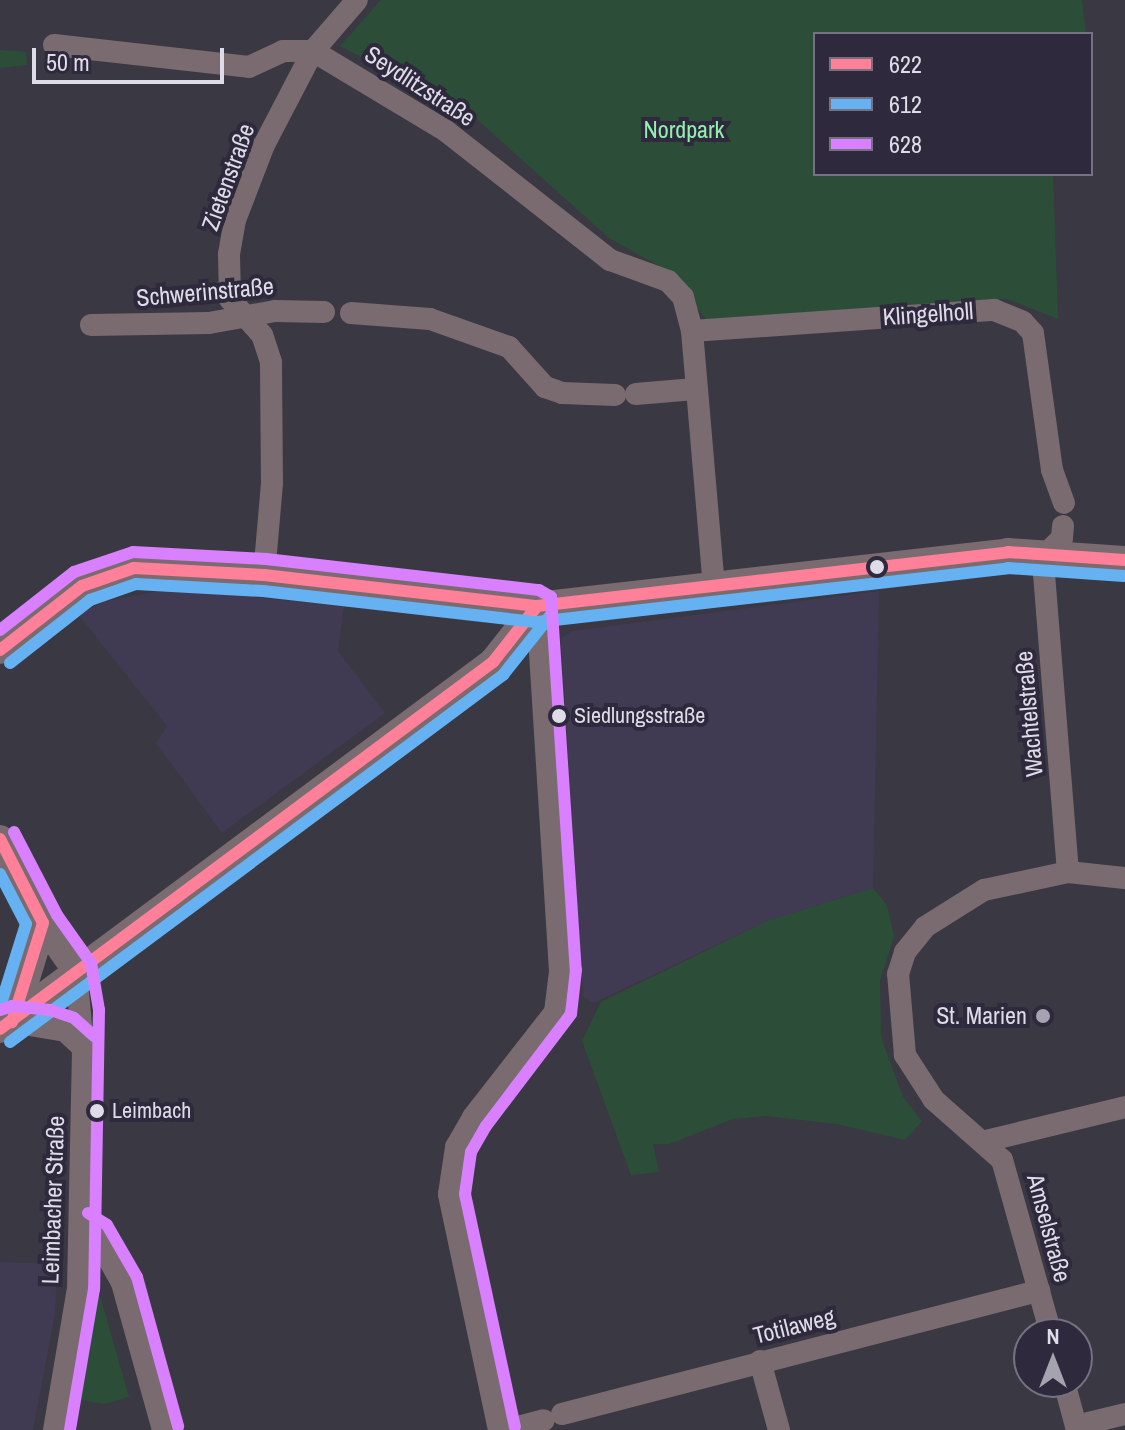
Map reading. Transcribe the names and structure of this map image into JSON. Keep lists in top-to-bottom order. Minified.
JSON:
{"streets":{"street":["Seydlitzstraße","Zietenstraße","Schwerinstraße","Klingelholl","Wachtelstraße","Leimbacher Straße","Amselstraße","Totilaweg"]},"crossings":[["Seydlitzstraße","Zietenstraße"],["Seydlitzstraße","Klingelholl"],["Zietenstraße","Schwerinstraße"],["Wachtelstraße","Amselstraße"],["Amselstraße","Totilaweg"]],"parks":["Nordpark"],"places":["Siedlungsstraße","St. Marien","Leimbach"],"lines":["transit line 622","transit line 628","transit line 612"],"legend":["622","612","628"],"scale_bar":"50 m","north":"top"}
